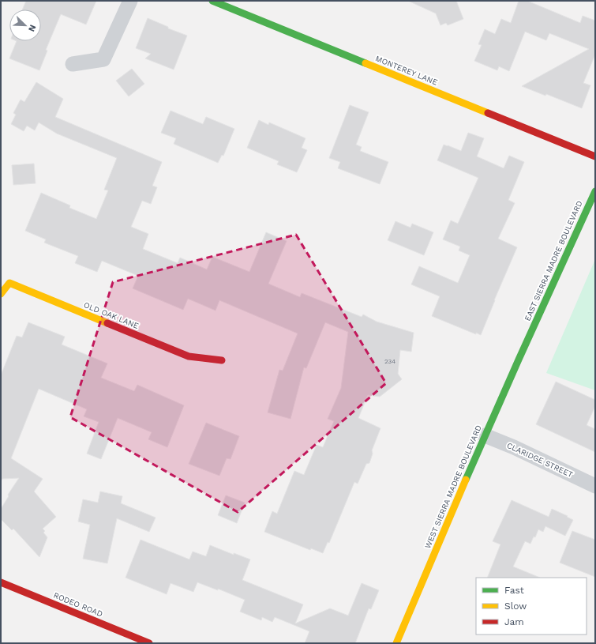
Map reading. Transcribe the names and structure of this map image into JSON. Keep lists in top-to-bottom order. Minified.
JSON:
{"streets":{"street":["MONTEREY LANE","EAST SIERRA MADRE BOULEVARD","OLD OAK LANE","CLARIDGE STREET","WEST SIERRA MADRE BOULEVARD","RODEO ROAD"]},"crossings":[["EAST SIERRA MADRE BOULEVARD","WEST SIERRA MADRE BOULEVARD"],["CLARIDGE STREET","WEST SIERRA MADRE BOULEVARD"]],"house_numbers":["234"],"legend":["Fast","Slow","Jam"],"north":"bottom right"}
